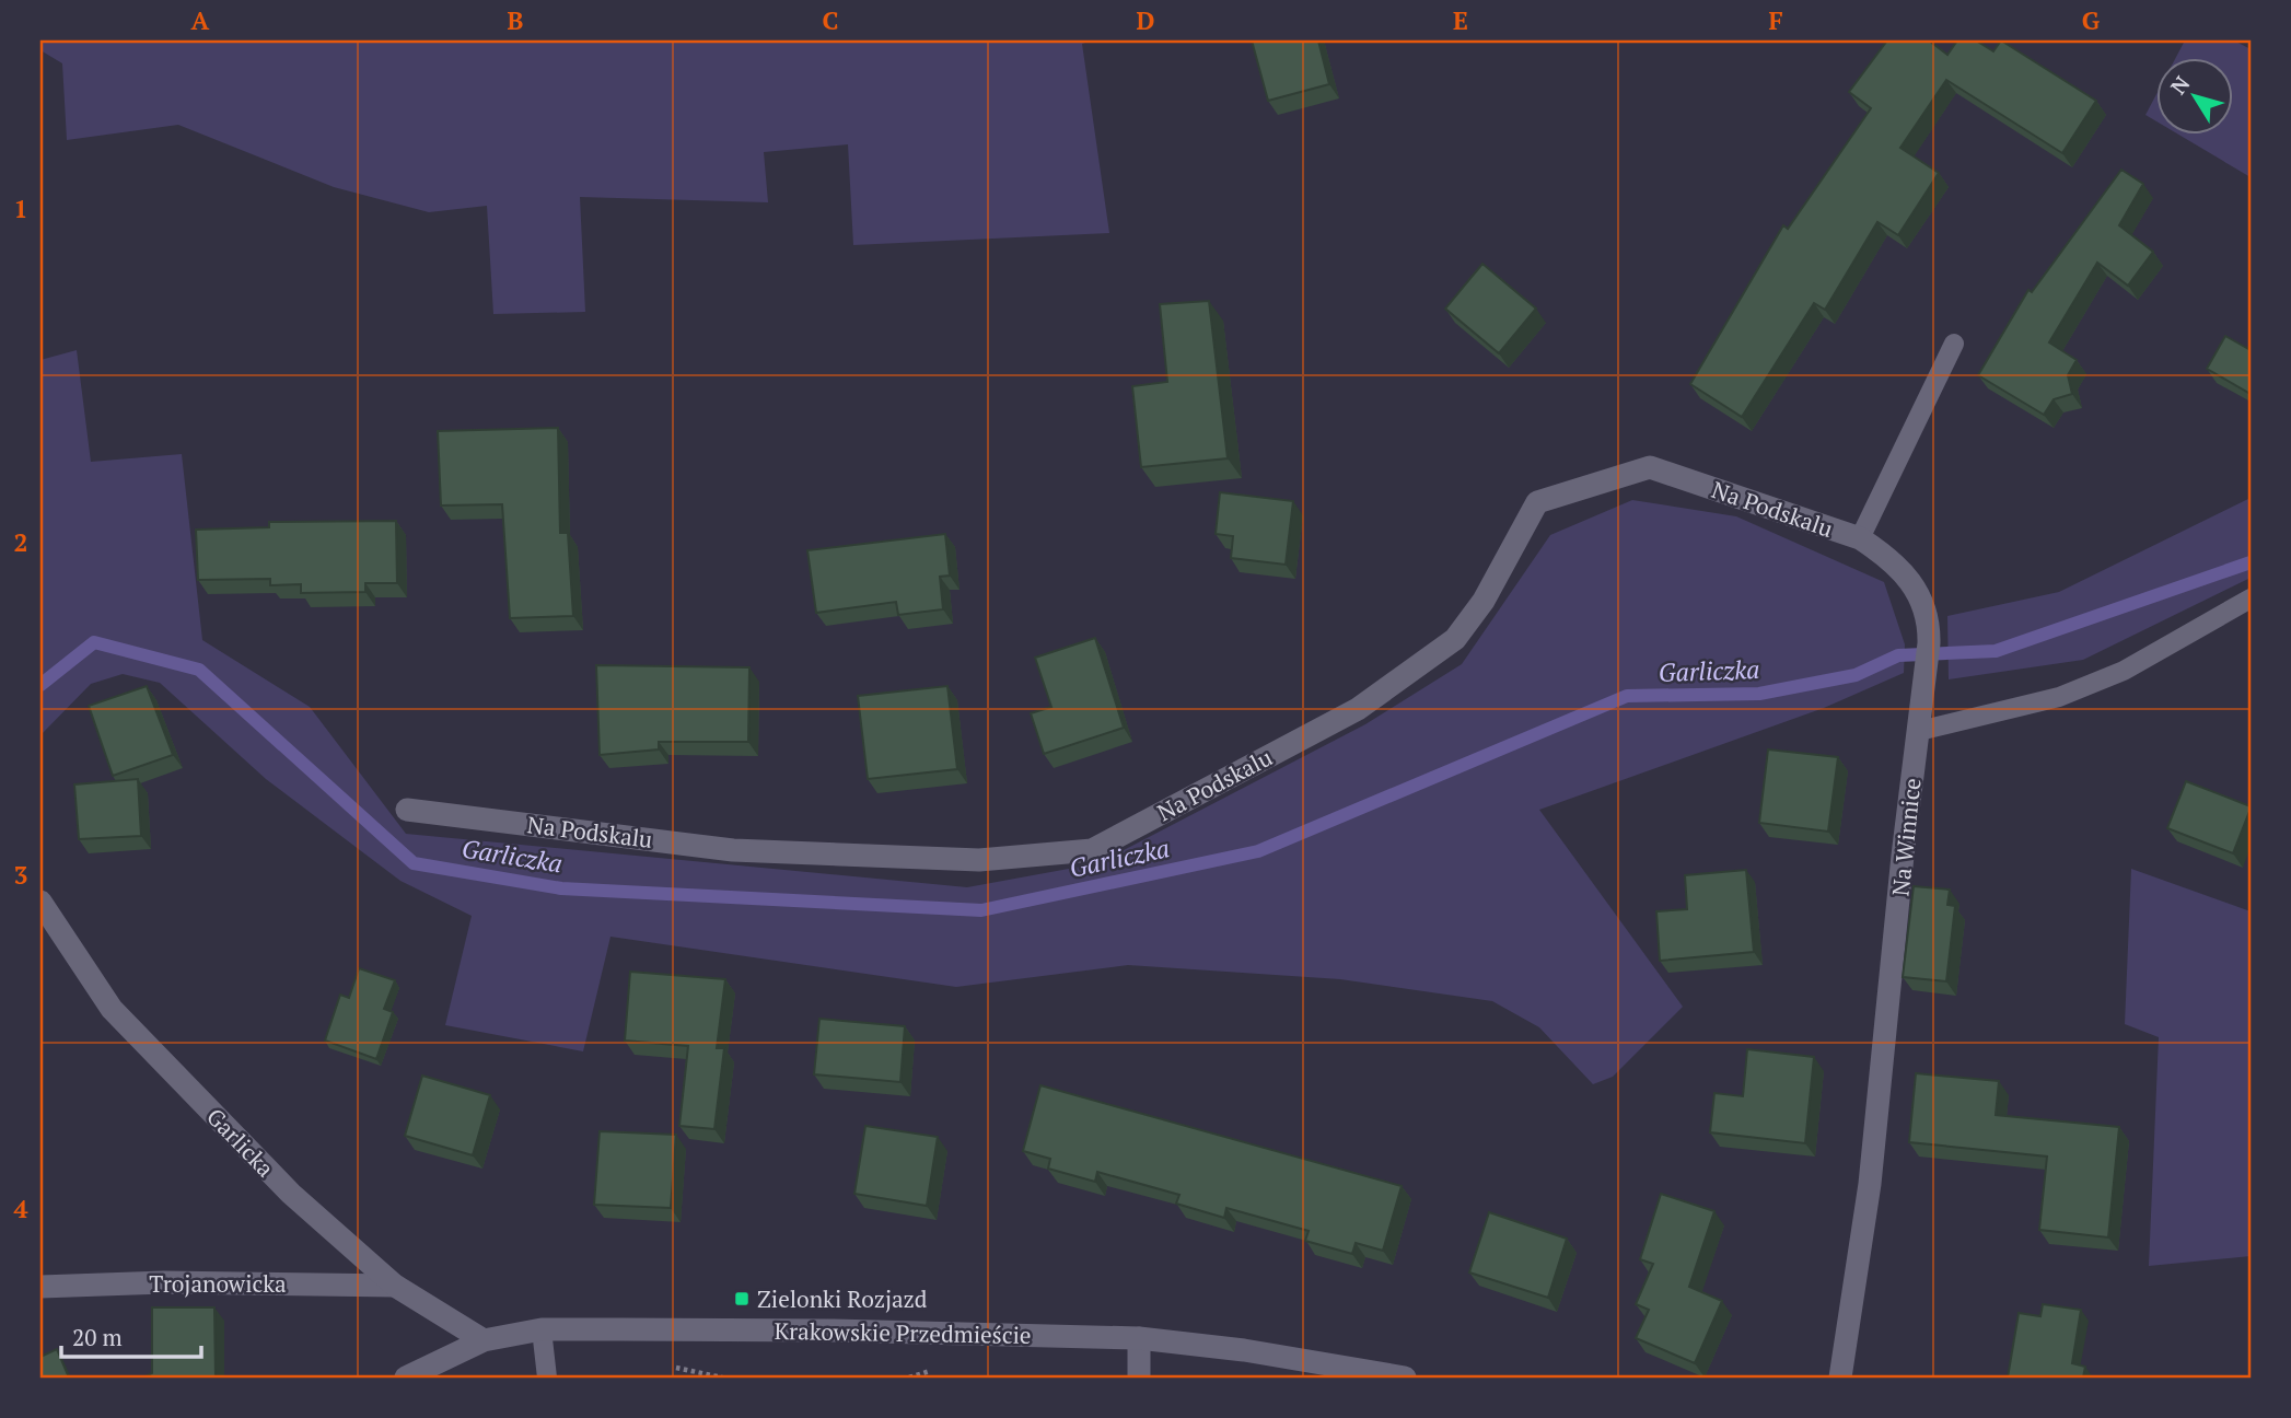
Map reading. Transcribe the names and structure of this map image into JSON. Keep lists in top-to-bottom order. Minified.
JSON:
{"streets":{"street":["Na Podskalu","Na Winnice","Garlicka","Trojanowicka","Krakowskie Przedmieście"]},"crossings":[["Na Podskalu","Na Winnice"],["Garlicka","Trojanowicka"],["Garlicka","Krakowskie Przedmieście"]],"water":["Garliczka"],"places":{"transit":["Zielonki Rozjazd"]},"scale_bar":"20 m","north":"top left","grid":{"columns":["A","B","C","D","E","F","G"],"rows":["1","2","3","4"]}}
